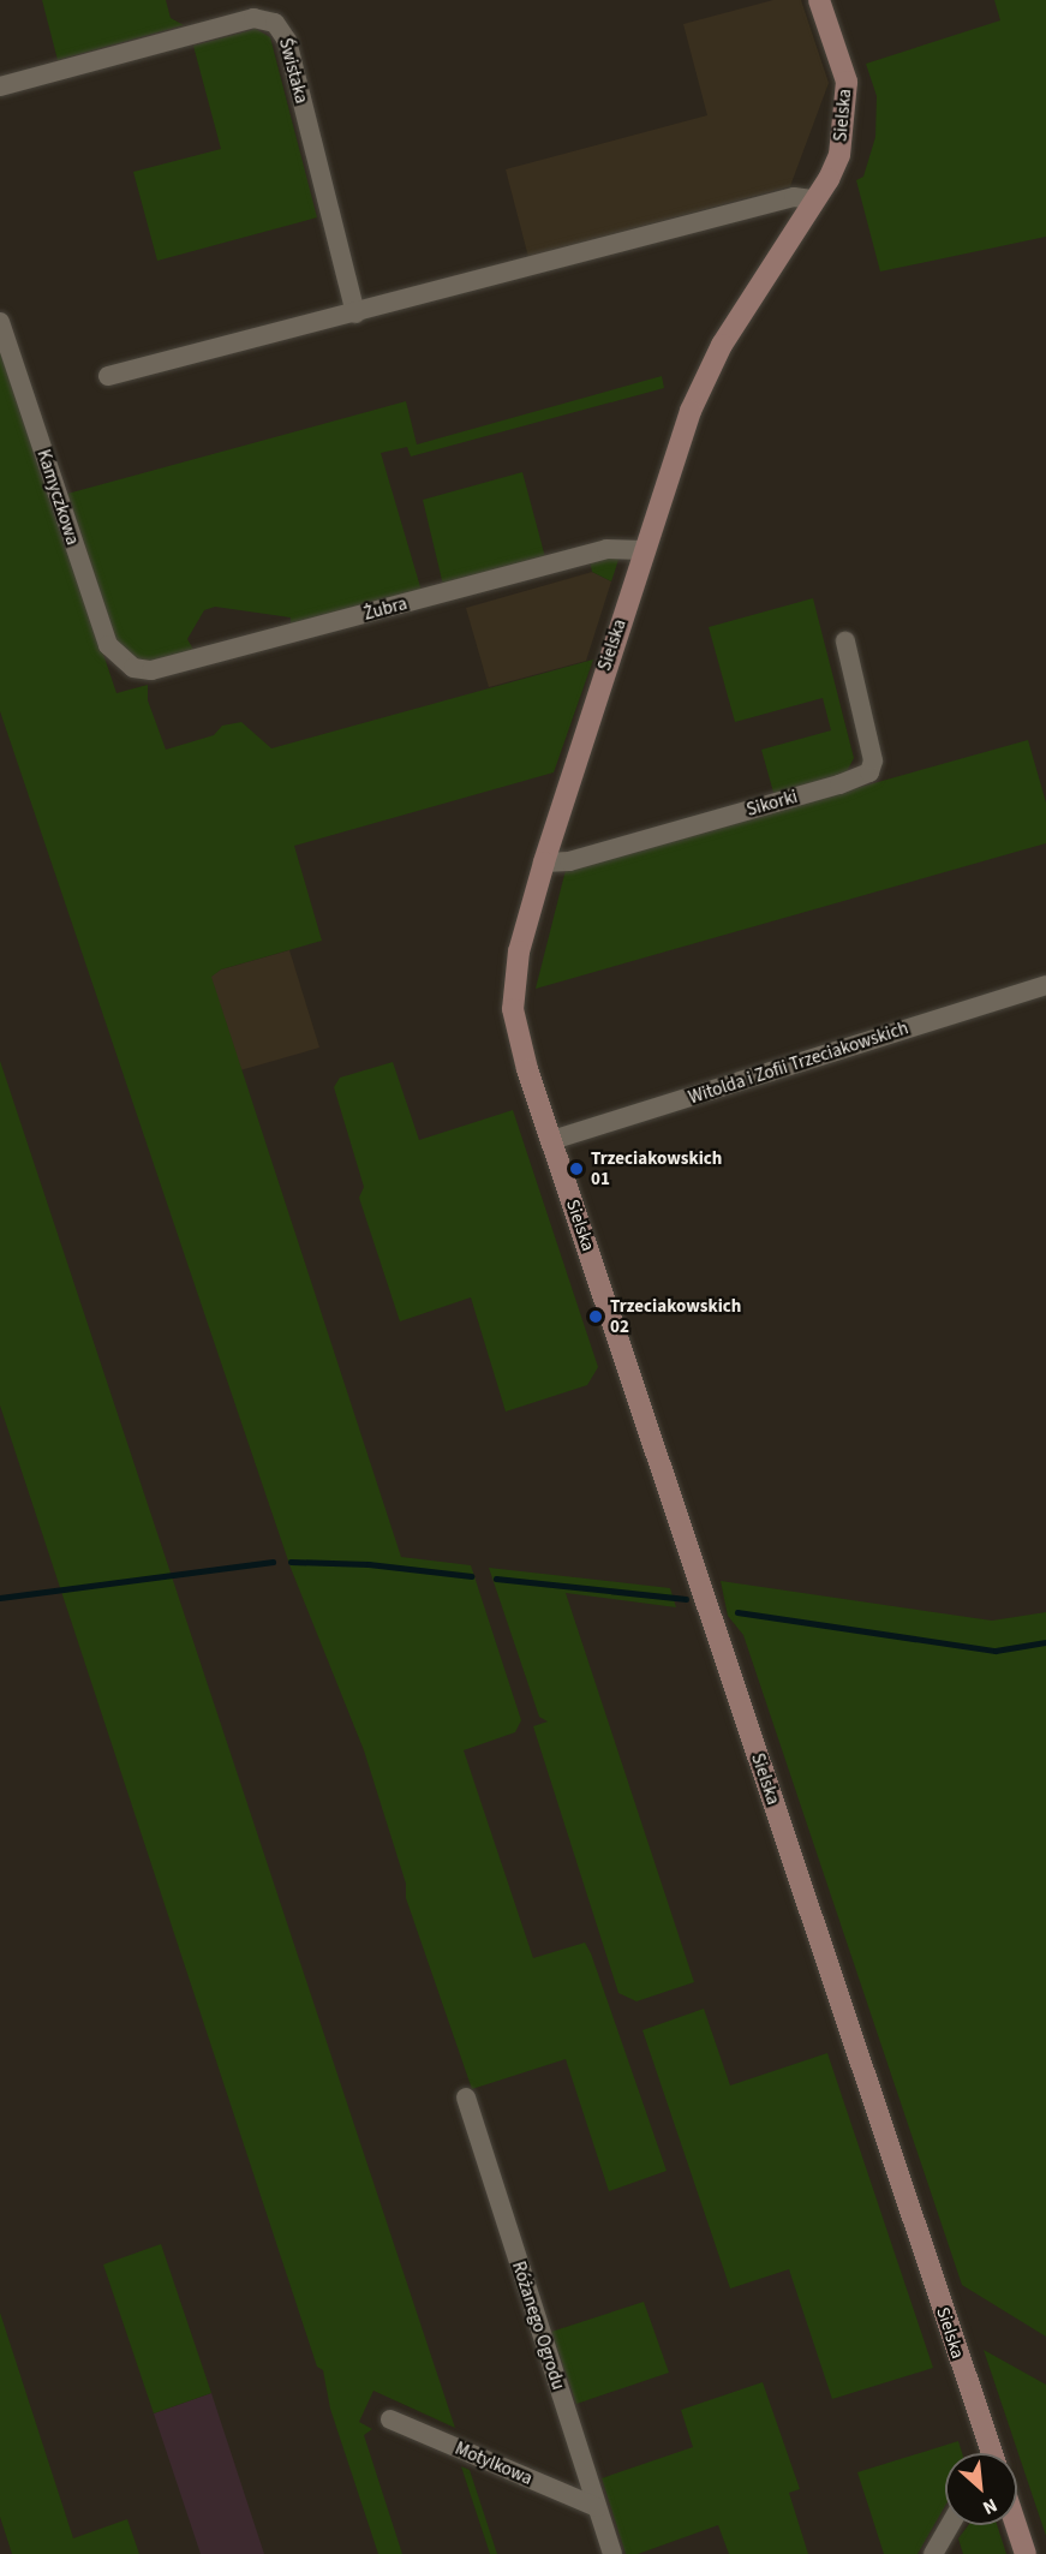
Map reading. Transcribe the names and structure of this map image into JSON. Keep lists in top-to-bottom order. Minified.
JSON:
{"streets":{"street":["Świstaka","Sielska","Kamyczkowa","Żubra","Sikorki","Witolda i Zofii Trzeciakowskich","Różanego Ogrodu","Motylkowa"]},"crossings":[["Sielska","Żubra"],["Sielska","Sikorki"],["Sielska","Witolda i Zofii Trzeciakowskich"],["Kamyczkowa","Żubra"],["Różanego Ogrodu","Motylkowa"]],"places":["Trzeciakowskich 01","Trzeciakowskich 02"],"north":"bottom right"}
